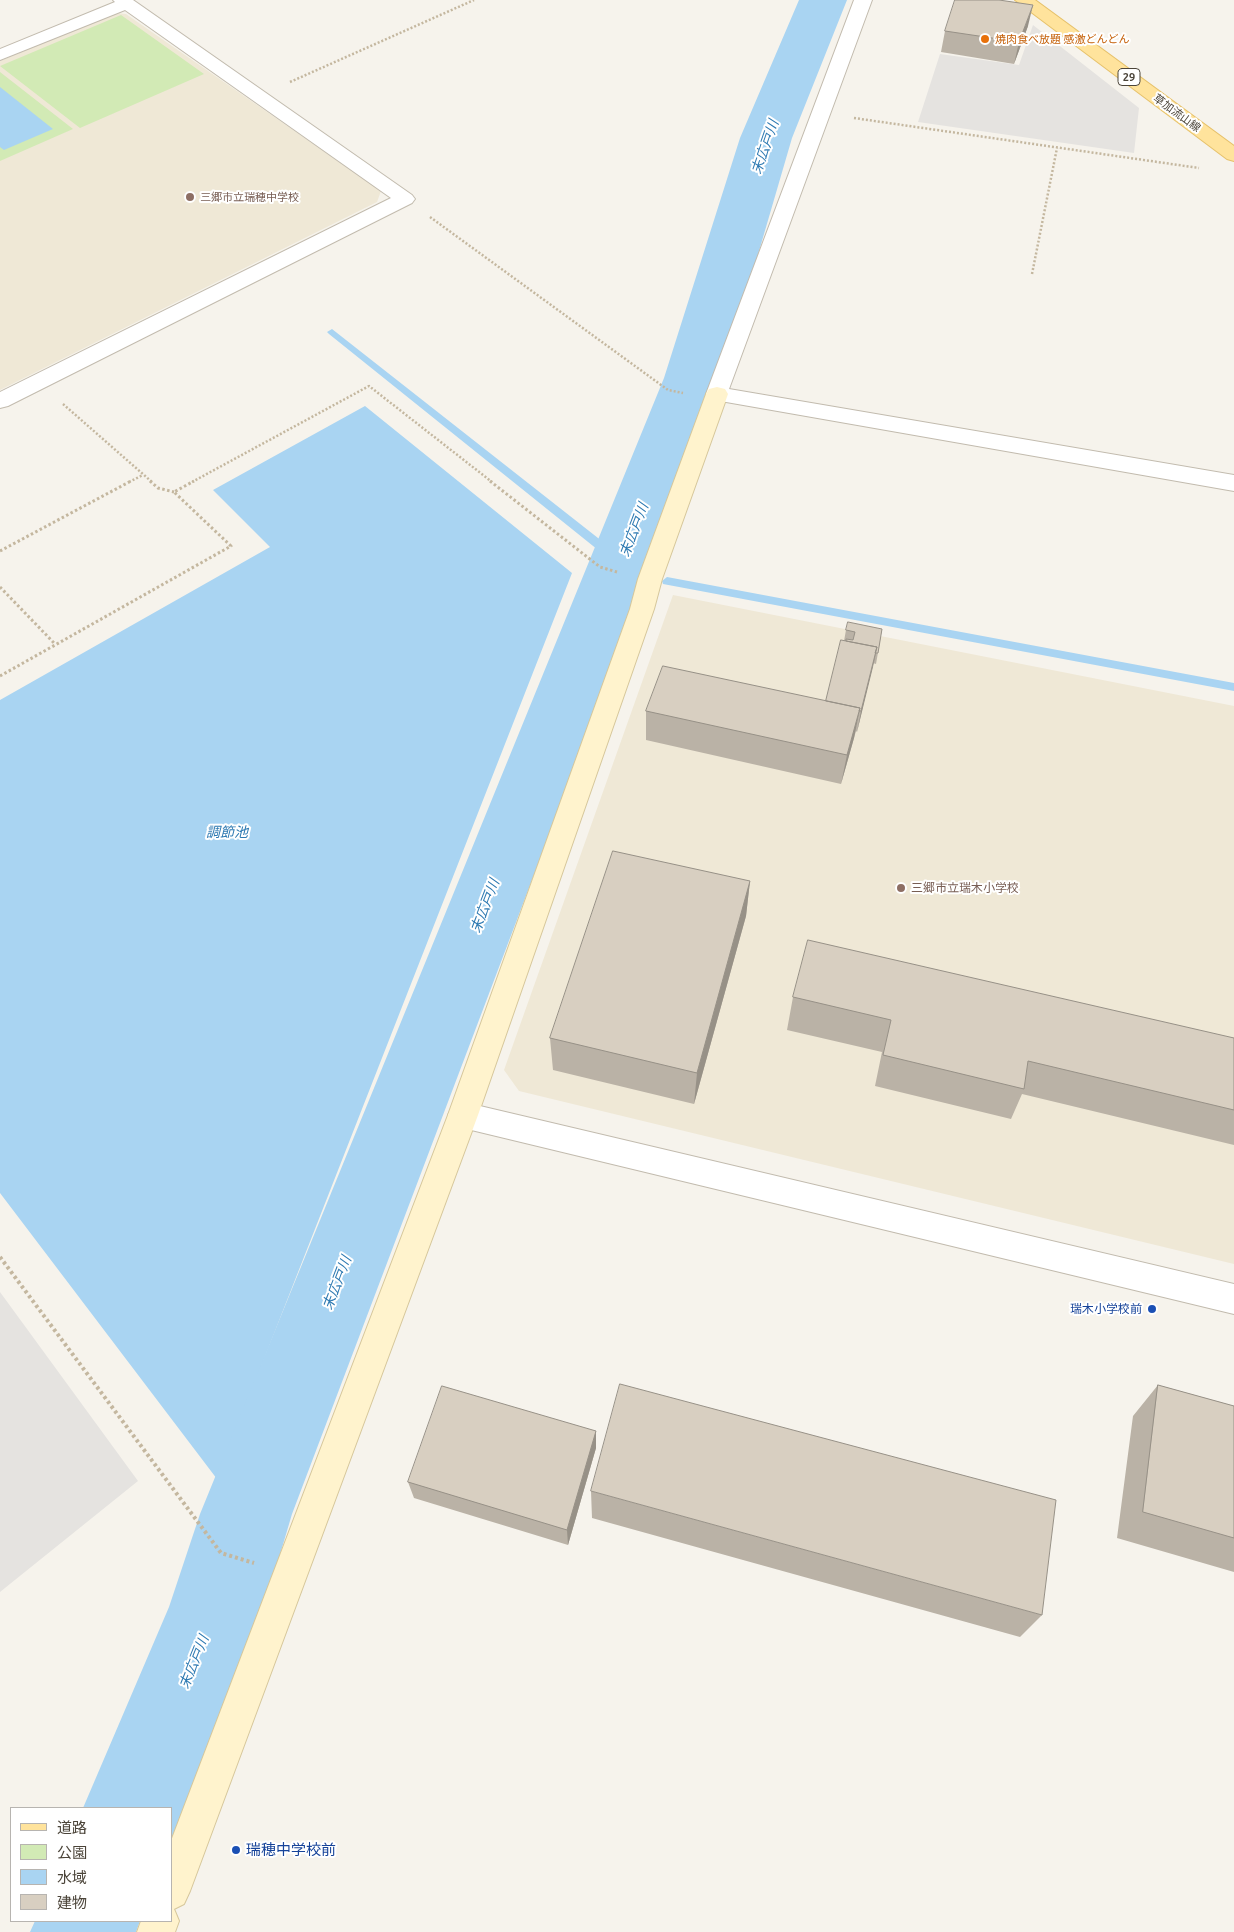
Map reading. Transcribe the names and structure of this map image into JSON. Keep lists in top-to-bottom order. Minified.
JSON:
{"streets":{"main road":["29","草加流山線"]},"water":["末広戸川","調節池"],"places":["焼肉食べ放題 感激どんどん","三郷市立瑞穂中学校","三郷市立瑞木小学校","瑞木小学校前","瑞穂中学校前"],"legend":["道路","公園","水域","建物"]}
